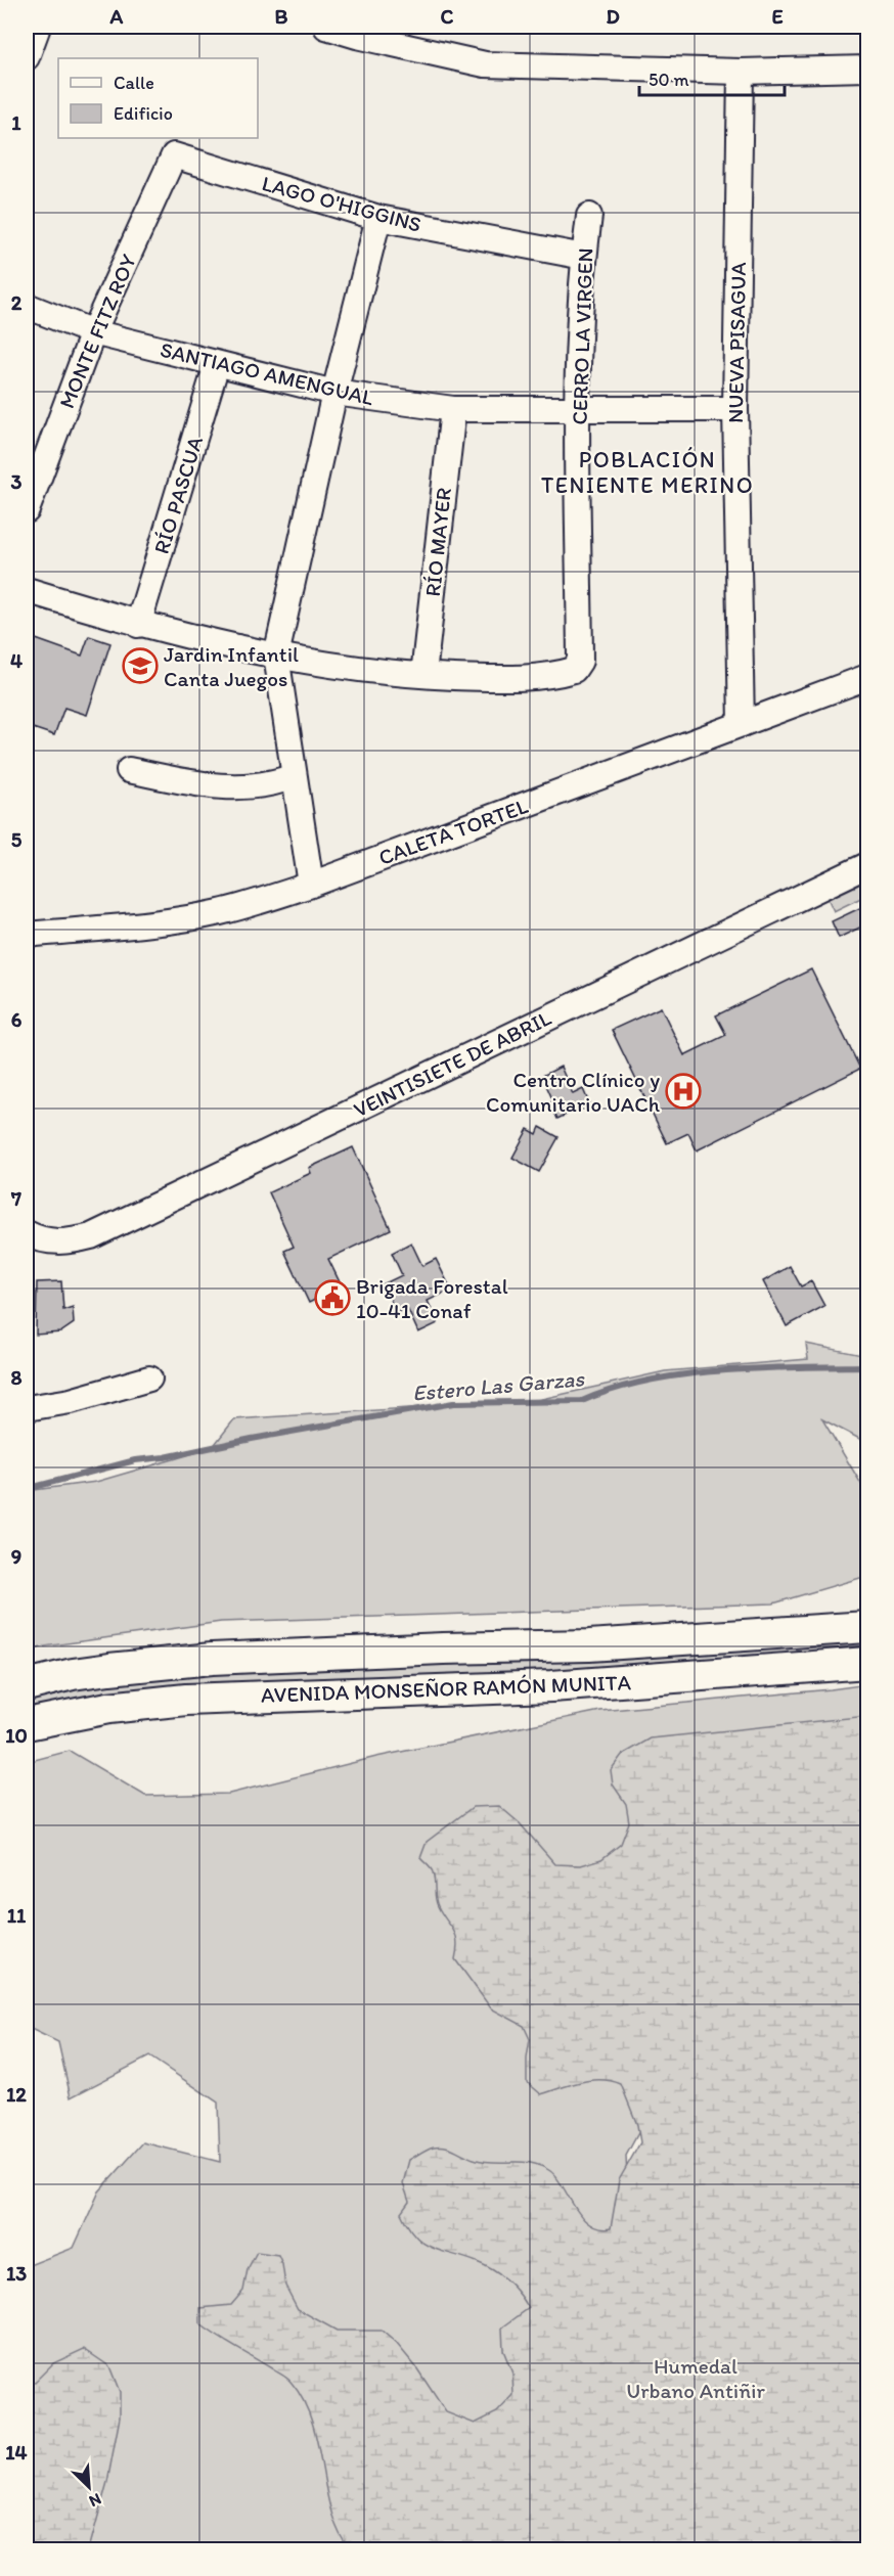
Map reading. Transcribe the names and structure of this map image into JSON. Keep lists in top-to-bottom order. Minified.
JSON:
{"streets":{"main road":["AVENIDA MONSEÑOR RAMÓN MUNITA"],"street":["LAGO O'HIGGINS","MONTE FITZ ROY","CERRO LA VIRGEN","NUEVA PISAGUA","SANTIAGO AMENGUAL","RÍO PASCUA","RÍO MAYER","CALETA TORTEL","VEINTISIETE DE ABRIL"]},"crossings":[["LAGO O'HIGGINS","MONTE FITZ ROY"],["LAGO O'HIGGINS","CERRO LA VIRGEN"],["MONTE FITZ ROY","SANTIAGO AMENGUAL"],["CERRO LA VIRGEN","SANTIAGO AMENGUAL"],["CERRO LA VIRGEN","RÍO MAYER"],["NUEVA PISAGUA","SANTIAGO AMENGUAL"],["NUEVA PISAGUA","CALETA TORTEL"],["SANTIAGO AMENGUAL","RÍO PASCUA"],["SANTIAGO AMENGUAL","RÍO MAYER"]],"districts":["POBLACIÓN TENIENTE MERINO"],"water":["Estero Las Garzas"],"parks":["Humedal Urbano Antiñir"],"places":{"school or university":["Jardin Infantil Canta Juegos"],"hospital":["Centro Clínico y Comunitario UACh"],"public building":["Brigada Forestal 10-41 Conaf"]},"legend":["Calle","Edificio"],"scale_bar":"50 m","north":"bottom right","grid":{"columns":["A","B","C","D","E"],"rows":["1","2","3","4","5","6","7","8","9","10","11","12","13","14"]}}
